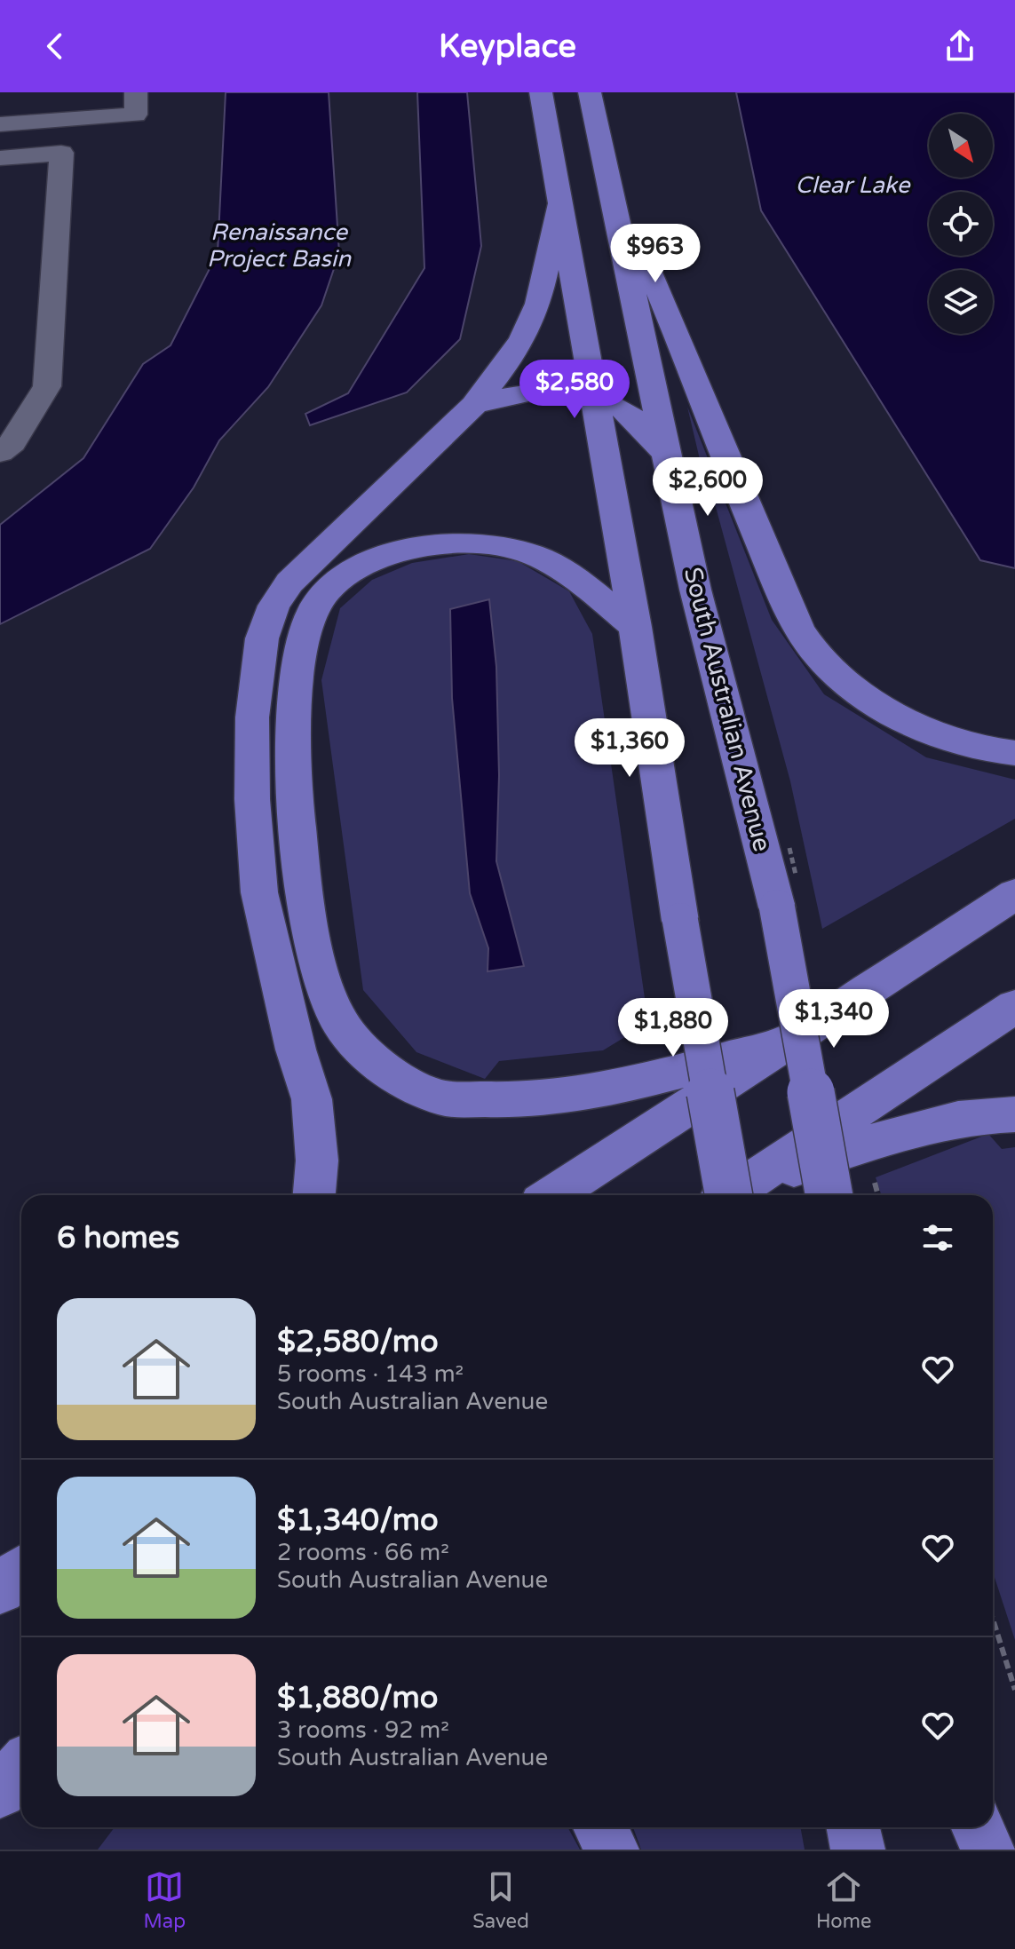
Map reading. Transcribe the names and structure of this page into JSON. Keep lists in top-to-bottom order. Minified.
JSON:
{"streets":{"main road":["South Australian Avenue"]},"water":["Clear Lake","Renaissance Project Basin"],"north":"bottom right","page":{"header":"Keyplace","price":["$963","$2,580","$2,600","$1,360","$1,340","$1,880"],"heading":"6 homes","list":[{"name":"$2,580/mo","note":"5 rooms · 143 m² · South Australian Avenue"},{"name":"$1,340/mo","note":"2 rooms · 66 m² · South Australian Avenue"},{"name":"$1,880/mo","note":"3 rooms · 92 m² · South Australian Avenue"}],"tabs":["Map","Saved","Home"]}}
